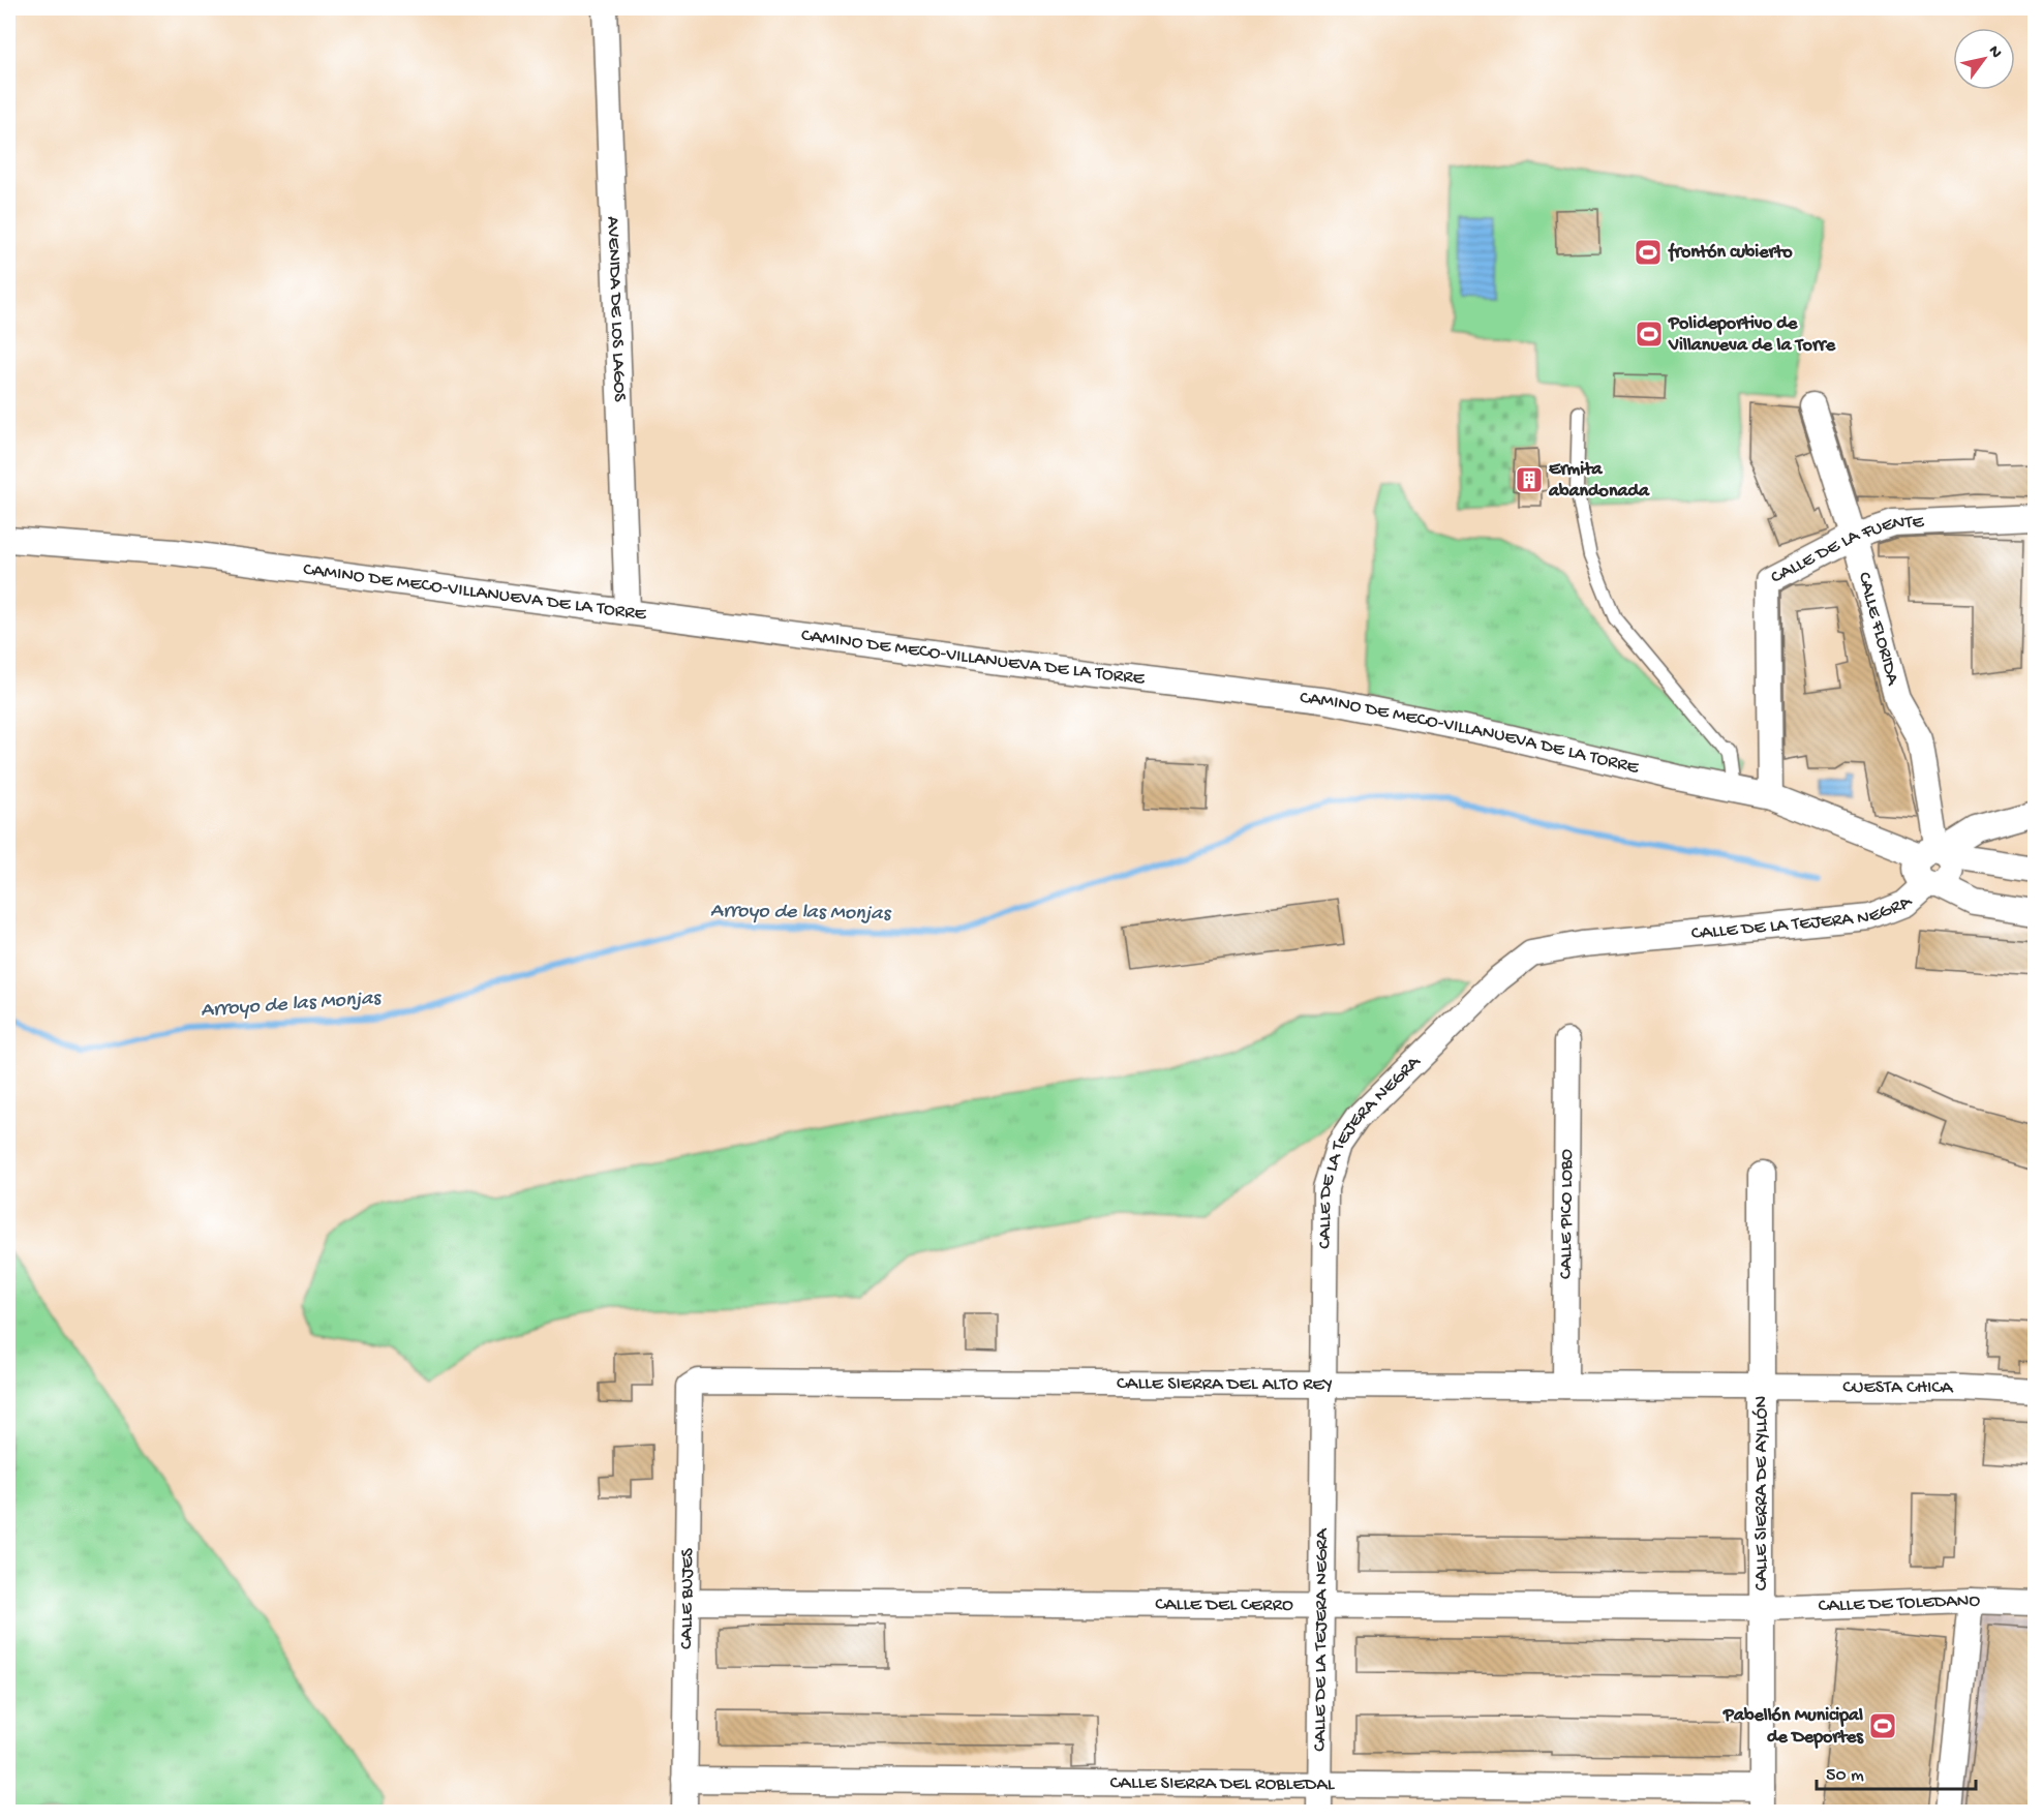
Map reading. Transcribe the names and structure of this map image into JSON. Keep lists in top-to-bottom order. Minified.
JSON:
{"streets":{"street":["AVENIDA DE LOS LAGOS","CALLE DE LA FUENTE","CAMINO DE MECO-VILLANUEVA DE LA TORRE","CALLE FLORIDA","CALLE DE LA TEJERA NEGRA","CALLE PICO LOBO","CALLE SIERRA DEL ALTO REY","CUESTA CHICA","CALLE SIERRA DE AYLLÓN","CALLE BUJES","CALLE DE TOLEDANO","CALLE DEL CERRO","CALLE SIERRA DEL ROBLEDAL"]},"crossings":[["AVENIDA DE LOS LAGOS","CAMINO DE MECO-VILLANUEVA DE LA TORRE"],["CALLE DE LA FUENTE","CAMINO DE MECO-VILLANUEVA DE LA TORRE"],["CALLE DE LA FUENTE","CALLE FLORIDA"],["CAMINO DE MECO-VILLANUEVA DE LA TORRE","CALLE FLORIDA"],["CALLE FLORIDA","CALLE DE LA TEJERA NEGRA"],["CALLE DE LA TEJERA NEGRA","CALLE SIERRA DEL ALTO REY"],["CALLE DE LA TEJERA NEGRA","CALLE DEL CERRO"],["CALLE DE LA TEJERA NEGRA","CALLE SIERRA DEL ROBLEDAL"],["CALLE PICO LOBO","CALLE SIERRA DEL ALTO REY"],["CALLE SIERRA DEL ALTO REY","CUESTA CHICA"],["CALLE SIERRA DEL ALTO REY","CALLE SIERRA DE AYLLÓN"],["CALLE SIERRA DEL ALTO REY","CALLE BUJES"],["CUESTA CHICA","CALLE SIERRA DE AYLLÓN"],["CALLE SIERRA DE AYLLÓN","CALLE DE TOLEDANO"],["CALLE SIERRA DE AYLLÓN","CALLE DEL CERRO"],["CALLE SIERRA DE AYLLÓN","CALLE SIERRA DEL ROBLEDAL"],["CALLE BUJES","CALLE DEL CERRO"],["CALLE BUJES","CALLE SIERRA DEL ROBLEDAL"],["CALLE DE TOLEDANO","CALLE DEL CERRO"]],"water":["Arroyo de las Monjas"],"places":{"sports":["frontón cubierto","Polideportivo de Villanueva de la Torre","Pabellón Municipal de Deportes"],"building":["Ermita abandonada"]},"scale_bar":"50 m","north":"top right"}
